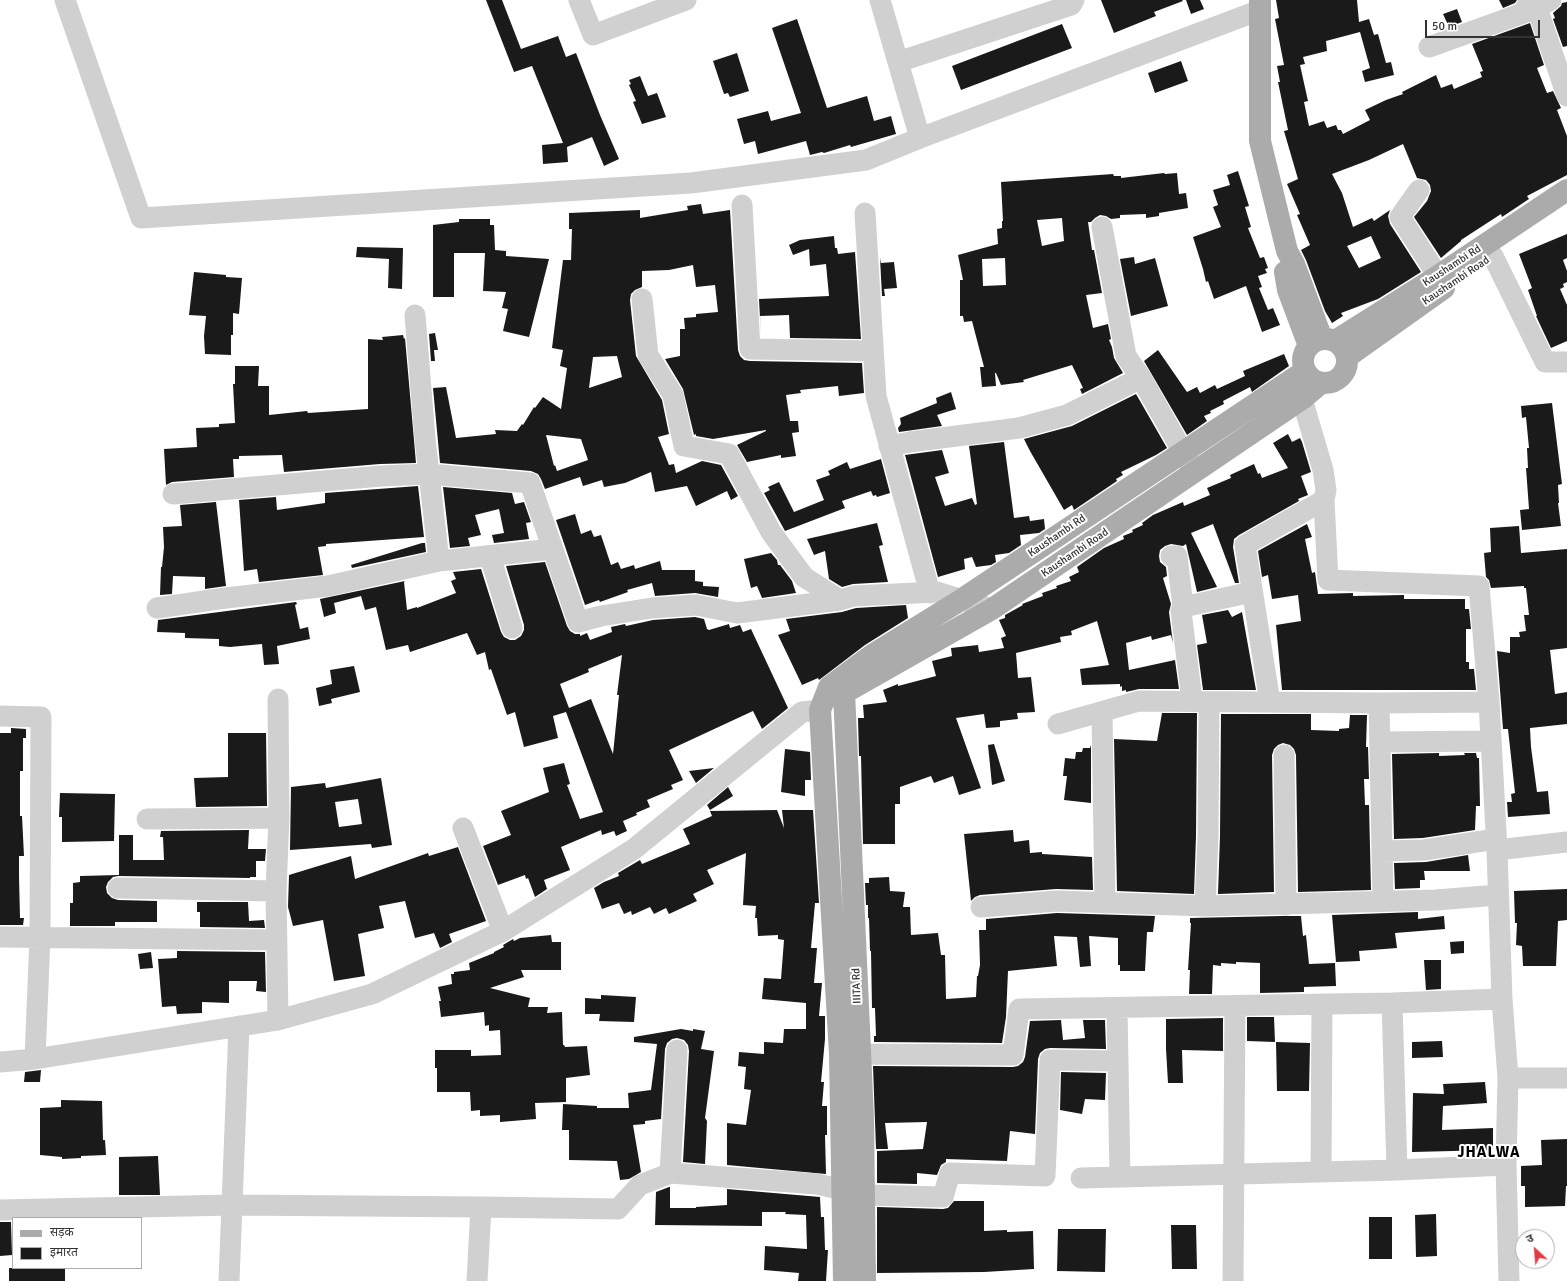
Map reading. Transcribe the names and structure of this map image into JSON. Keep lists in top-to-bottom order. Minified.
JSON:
{"streets":{"main road":["Kaushambi Rd","Kaushambi Road","IIITA Rd"]},"crossings":[["Kaushambi Rd","Kaushambi Road"],["Kaushambi Rd","IIITA Rd"],["Kaushambi Road","IIITA Rd"]],"districts":["JHALWA"],"legend":["सड़क","इमारत"],"scale_bar":"50 m","north":"top left"}
